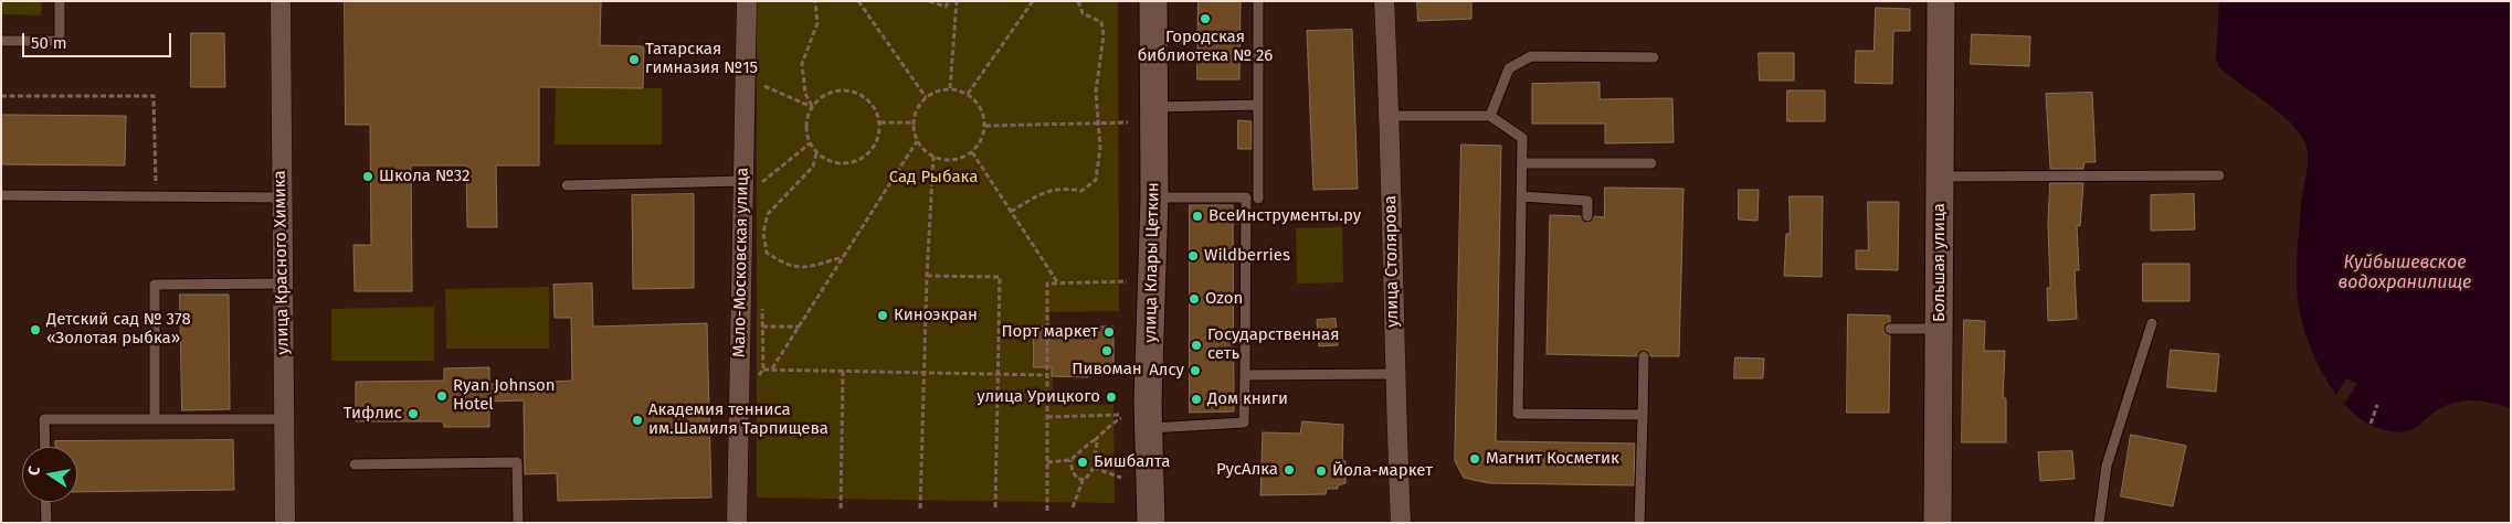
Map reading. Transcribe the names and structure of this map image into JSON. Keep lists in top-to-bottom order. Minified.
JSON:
{"streets":{"main road":["улица Клары Цеткин","Большая улица"],"street":["улица Столярова","улица Красного Химика","Мало-Московская улица"]},"water":["Куйбышевское водохранилище"],"parks":["Сад Рыбака"],"places":["Городская библиотека № 26","Татарская гимназия №15","Школа №32","ВсеИнструменты.ру","Wildberries","Ozon","Киноэкран","Детский сад № 378 «Золотая рыбка»","Порт маркет","Государственная сеть","Пивоман","Алсу","Ryan Johnson Hotel","улица Урицкого","Дом книги","Тифлис","Академия тенниса им.Шамиля Тарпищева","Магнит Косметик","Бишбалта","РусАлка","Йола-маркет"],"scale_bar":"50 m","north":"left"}
